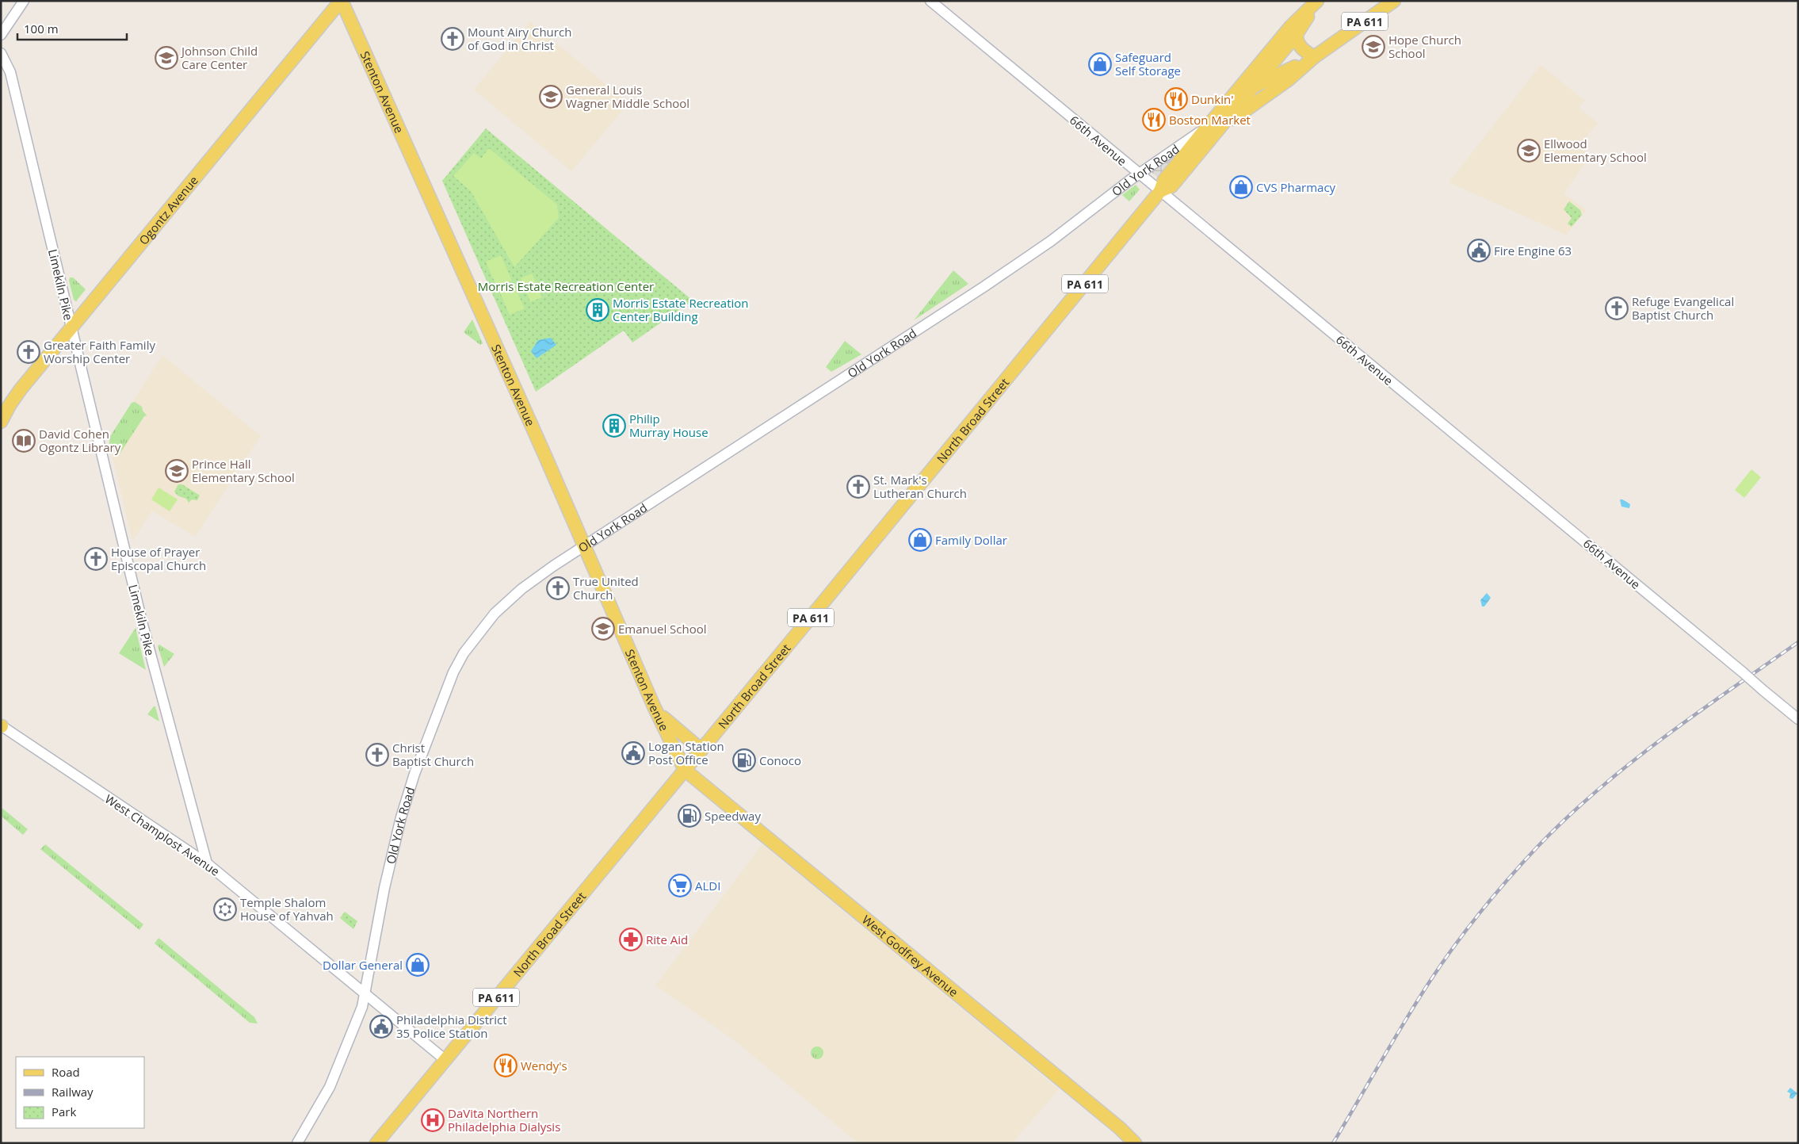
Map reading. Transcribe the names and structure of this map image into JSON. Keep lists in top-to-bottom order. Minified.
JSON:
{"streets":{"main road":["PA 611","Stenton Avenue","Old York Road","Ogontz Avenue","North Broad Street","West Godfrey Avenue"],"street":["66th Avenue","Limekiln Pike","West Champlost Avenue"]},"crossings":[["Stenton Avenue","Old York Road"],["Stenton Avenue","Ogontz Avenue"],["Stenton Avenue","North Broad Street"],["Stenton Avenue","West Godfrey Avenue"],["66th Avenue","Old York Road"],["66th Avenue","North Broad Street"],["Old York Road","North Broad Street"],["Old York Road","West Champlost Avenue"],["Ogontz Avenue","Limekiln Pike"],["Limekiln Pike","West Champlost Avenue"],["North Broad Street","West Champlost Avenue"],["North Broad Street","West Godfrey Avenue"]],"parks":["Morris Estate Recreation Center"],"places":{"church":["Mount Airy Church of God in Christ","Refuge Evangelical Baptist Church","Greater Faith Family Worship Center","St. Mark's Lutheran Church","House of Prayer Episcopal Church","True United Church","Christ Baptist Church"],"school or university":["Hope Church School","Johnson Child Care Center","General Louis Wagner Middle School","Ellwood Elementary School","Prince Hall Elementary School","Emanuel School"],"shop":["Safeguard Self Storage","CVS Pharmacy","Family Dollar","Dollar General"],"restaurant":["Dunkin'","Boston Market","Wendy's"],"public building":["Fire Engine 63","Logan Station Post Office","Philadelphia District 35 Police Station"],"building":["Morris Estate Recreation Center Building","Philip Murray House"],"library":["David Cohen Ogontz Library"],"fuel station":["Conoco","Speedway"],"supermarket":["ALDI"],"synagogue":["Temple Shalom House of Yahvah"],"pharmacy":["Rite Aid"],"hospital":["DaVita Northern Philadelphia Dialysis"]},"legend":["Road","Railway","Park"],"scale_bar":"100 m"}
